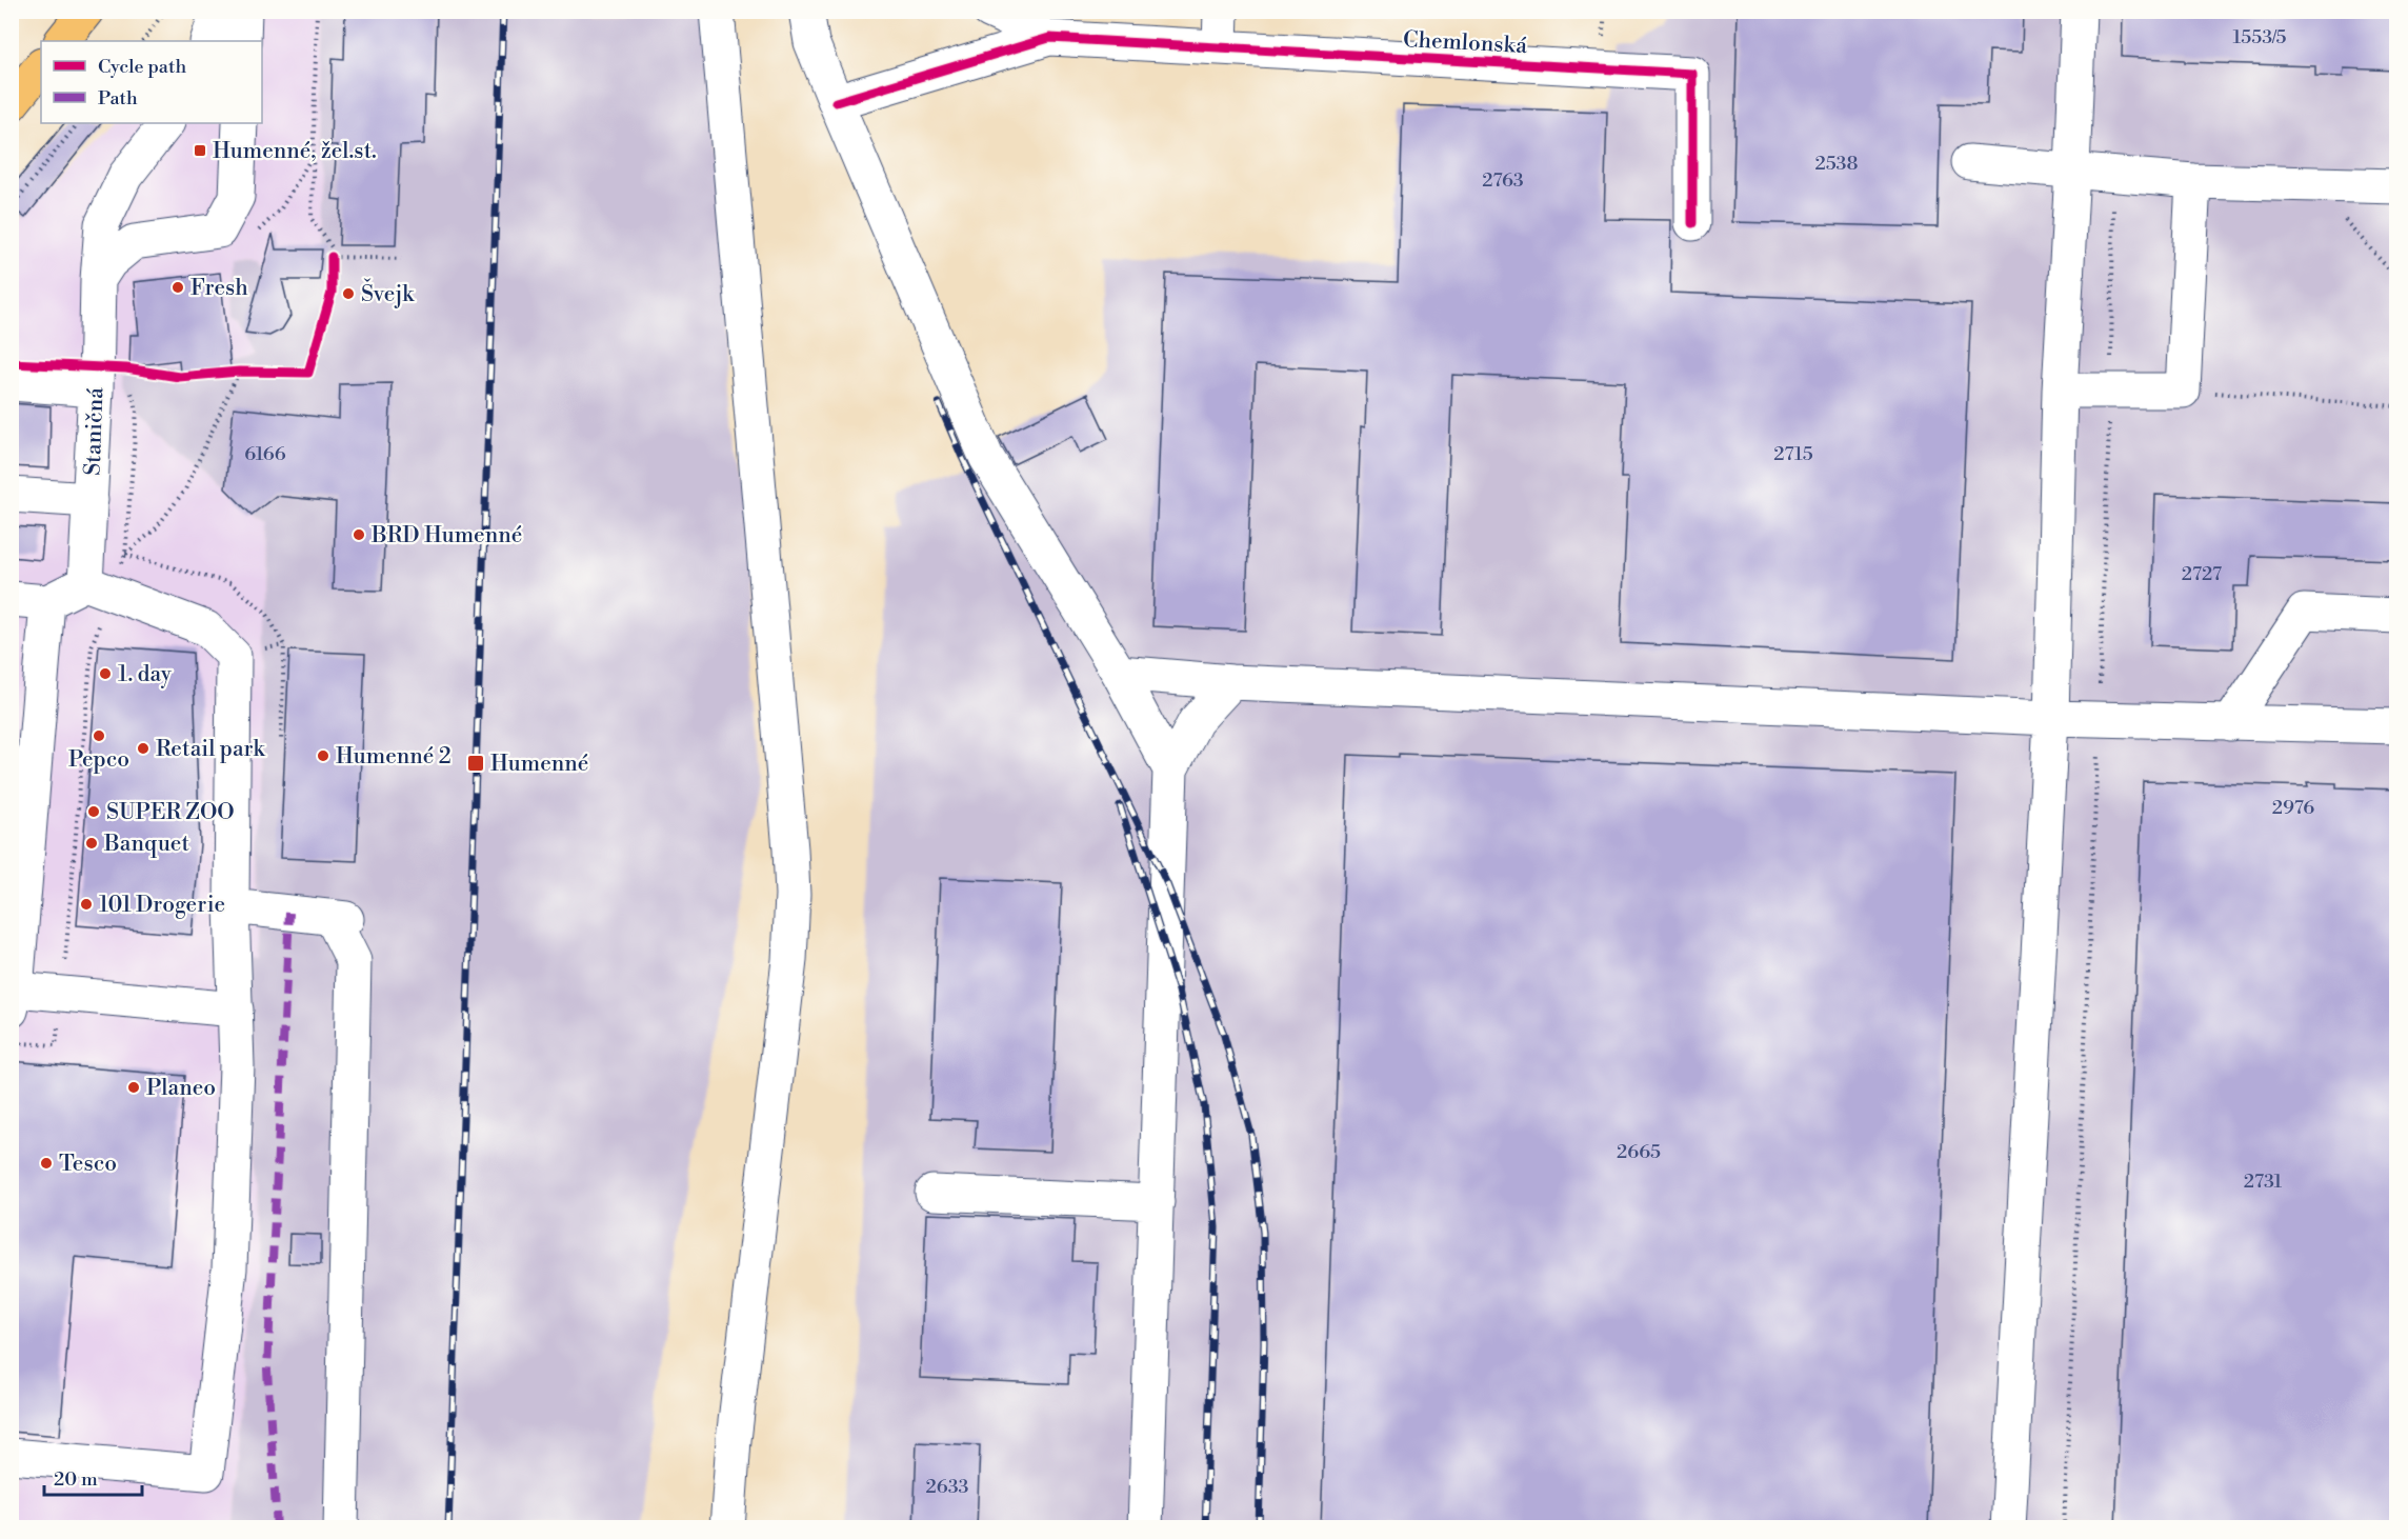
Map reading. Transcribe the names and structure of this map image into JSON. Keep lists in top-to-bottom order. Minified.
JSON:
{"streets":{"street":["Chemlonská","Staničná"]},"places":{"transit":["Humenné, žel.st.","Humenné"],"other":["Fresh","Švejk","BRD Humenné","1. day","Pepco","Retail park","Humenné 2","SUPER ZOO","Banquet","101 Drogerie","Planeo","Tesco"]},"house_numbers":["1553/5","2538","2763","6166","2715","2727","2976","2665","2731","2633"],"legend":["Cycle path","Path"],"scale_bar":"20 m"}
